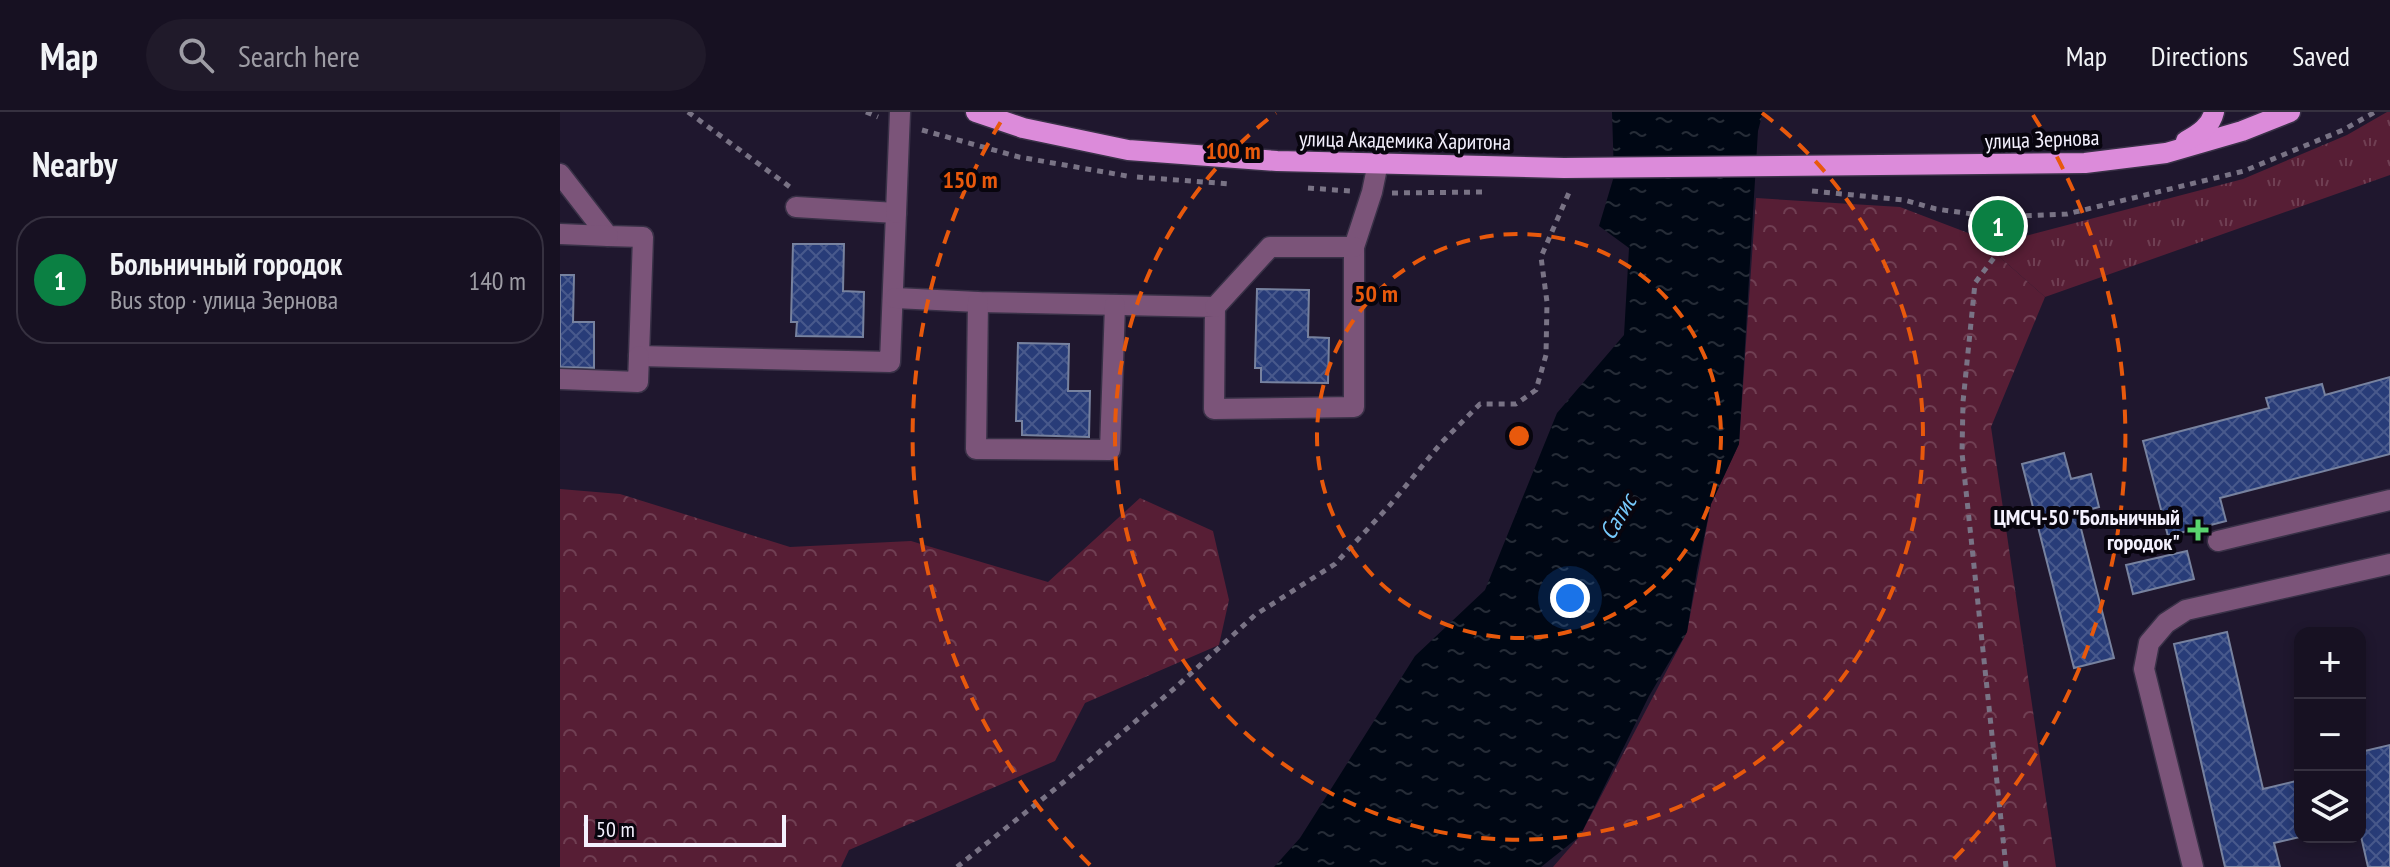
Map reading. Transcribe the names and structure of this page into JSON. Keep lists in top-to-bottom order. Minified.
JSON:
{"streets":{"main road":["улица Зернова","улица Академика Харитона"]},"crossings":[["улица Зернова","улица Академика Харитона"]],"water":["Сатис"],"places":{"health":["ЦМСЧ-50 \"Больничный городок\""]},"scale_bar":"50 m","page":{"header":"Map","search":"Search here","nav":["Map","Directions","Saved"],"heading":"Nearby","pins":"1","list":[{"mark":"1","name":"Больничный городок","note":"Bus stop · улица Зернова","value":"140 m"}],"map_buttons":["+","−"],"scale":"50 m"},"rings":["100 m","150 m","50 m"]}
